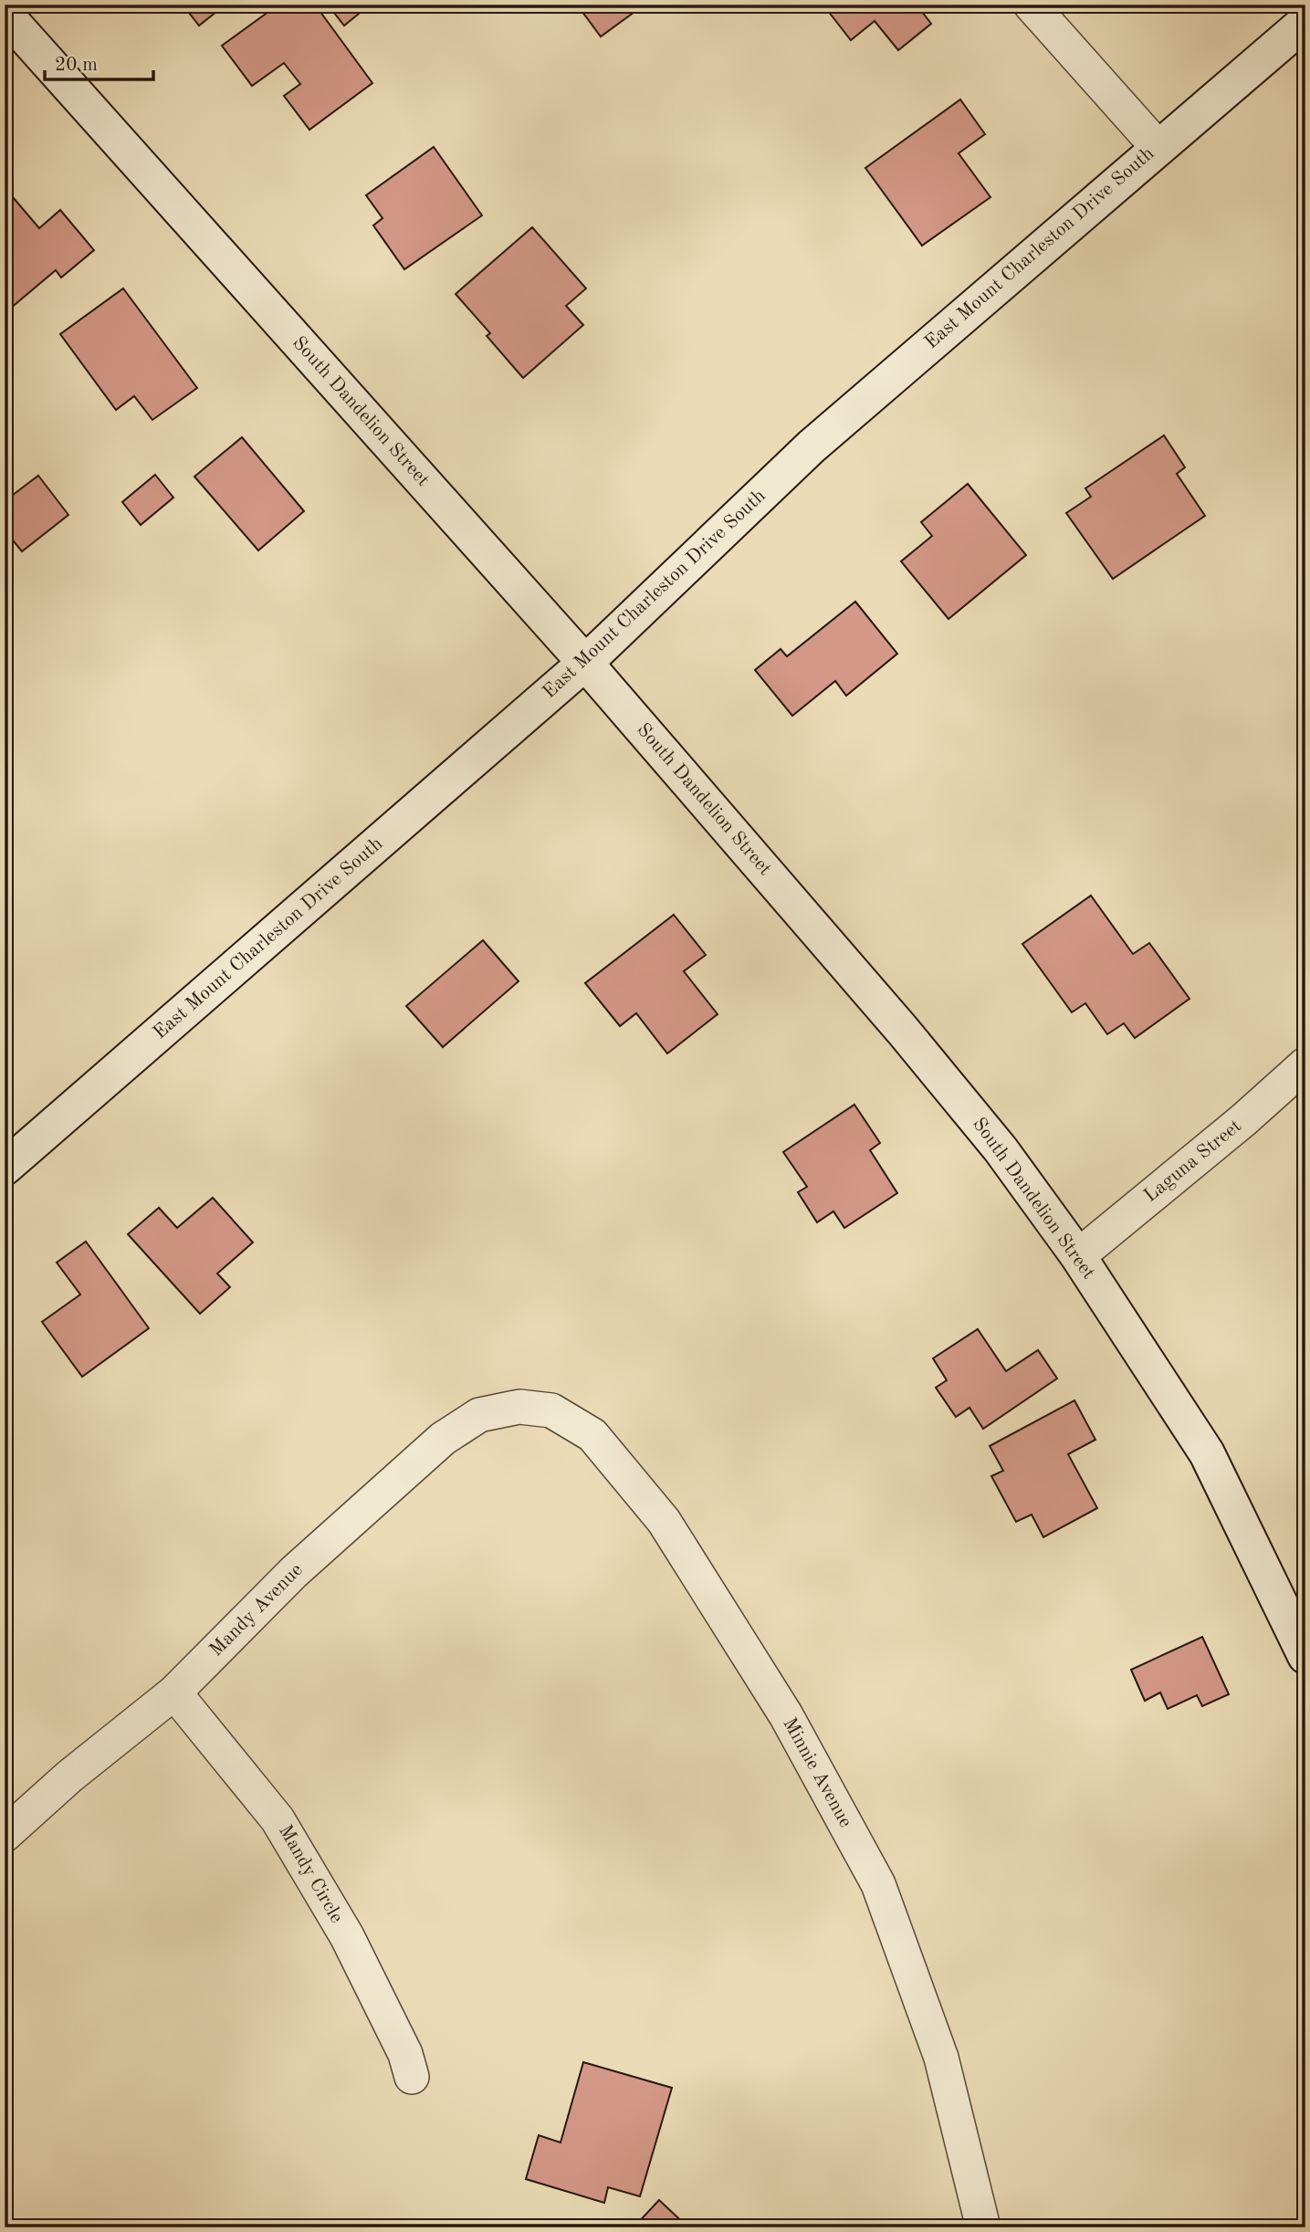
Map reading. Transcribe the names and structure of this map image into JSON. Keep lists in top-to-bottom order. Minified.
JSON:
{"streets":{"street":["East Mount Charleston Drive South","South Dandelion Street","Laguna Street","Mandy Avenue","Minnie Avenue","Mandy Circle"]},"crossings":[["East Mount Charleston Drive South","South Dandelion Street"],["South Dandelion Street","Laguna Street"],["Mandy Avenue","Minnie Avenue"],["Mandy Avenue","Mandy Circle"]],"scale_bar":"20 m"}
